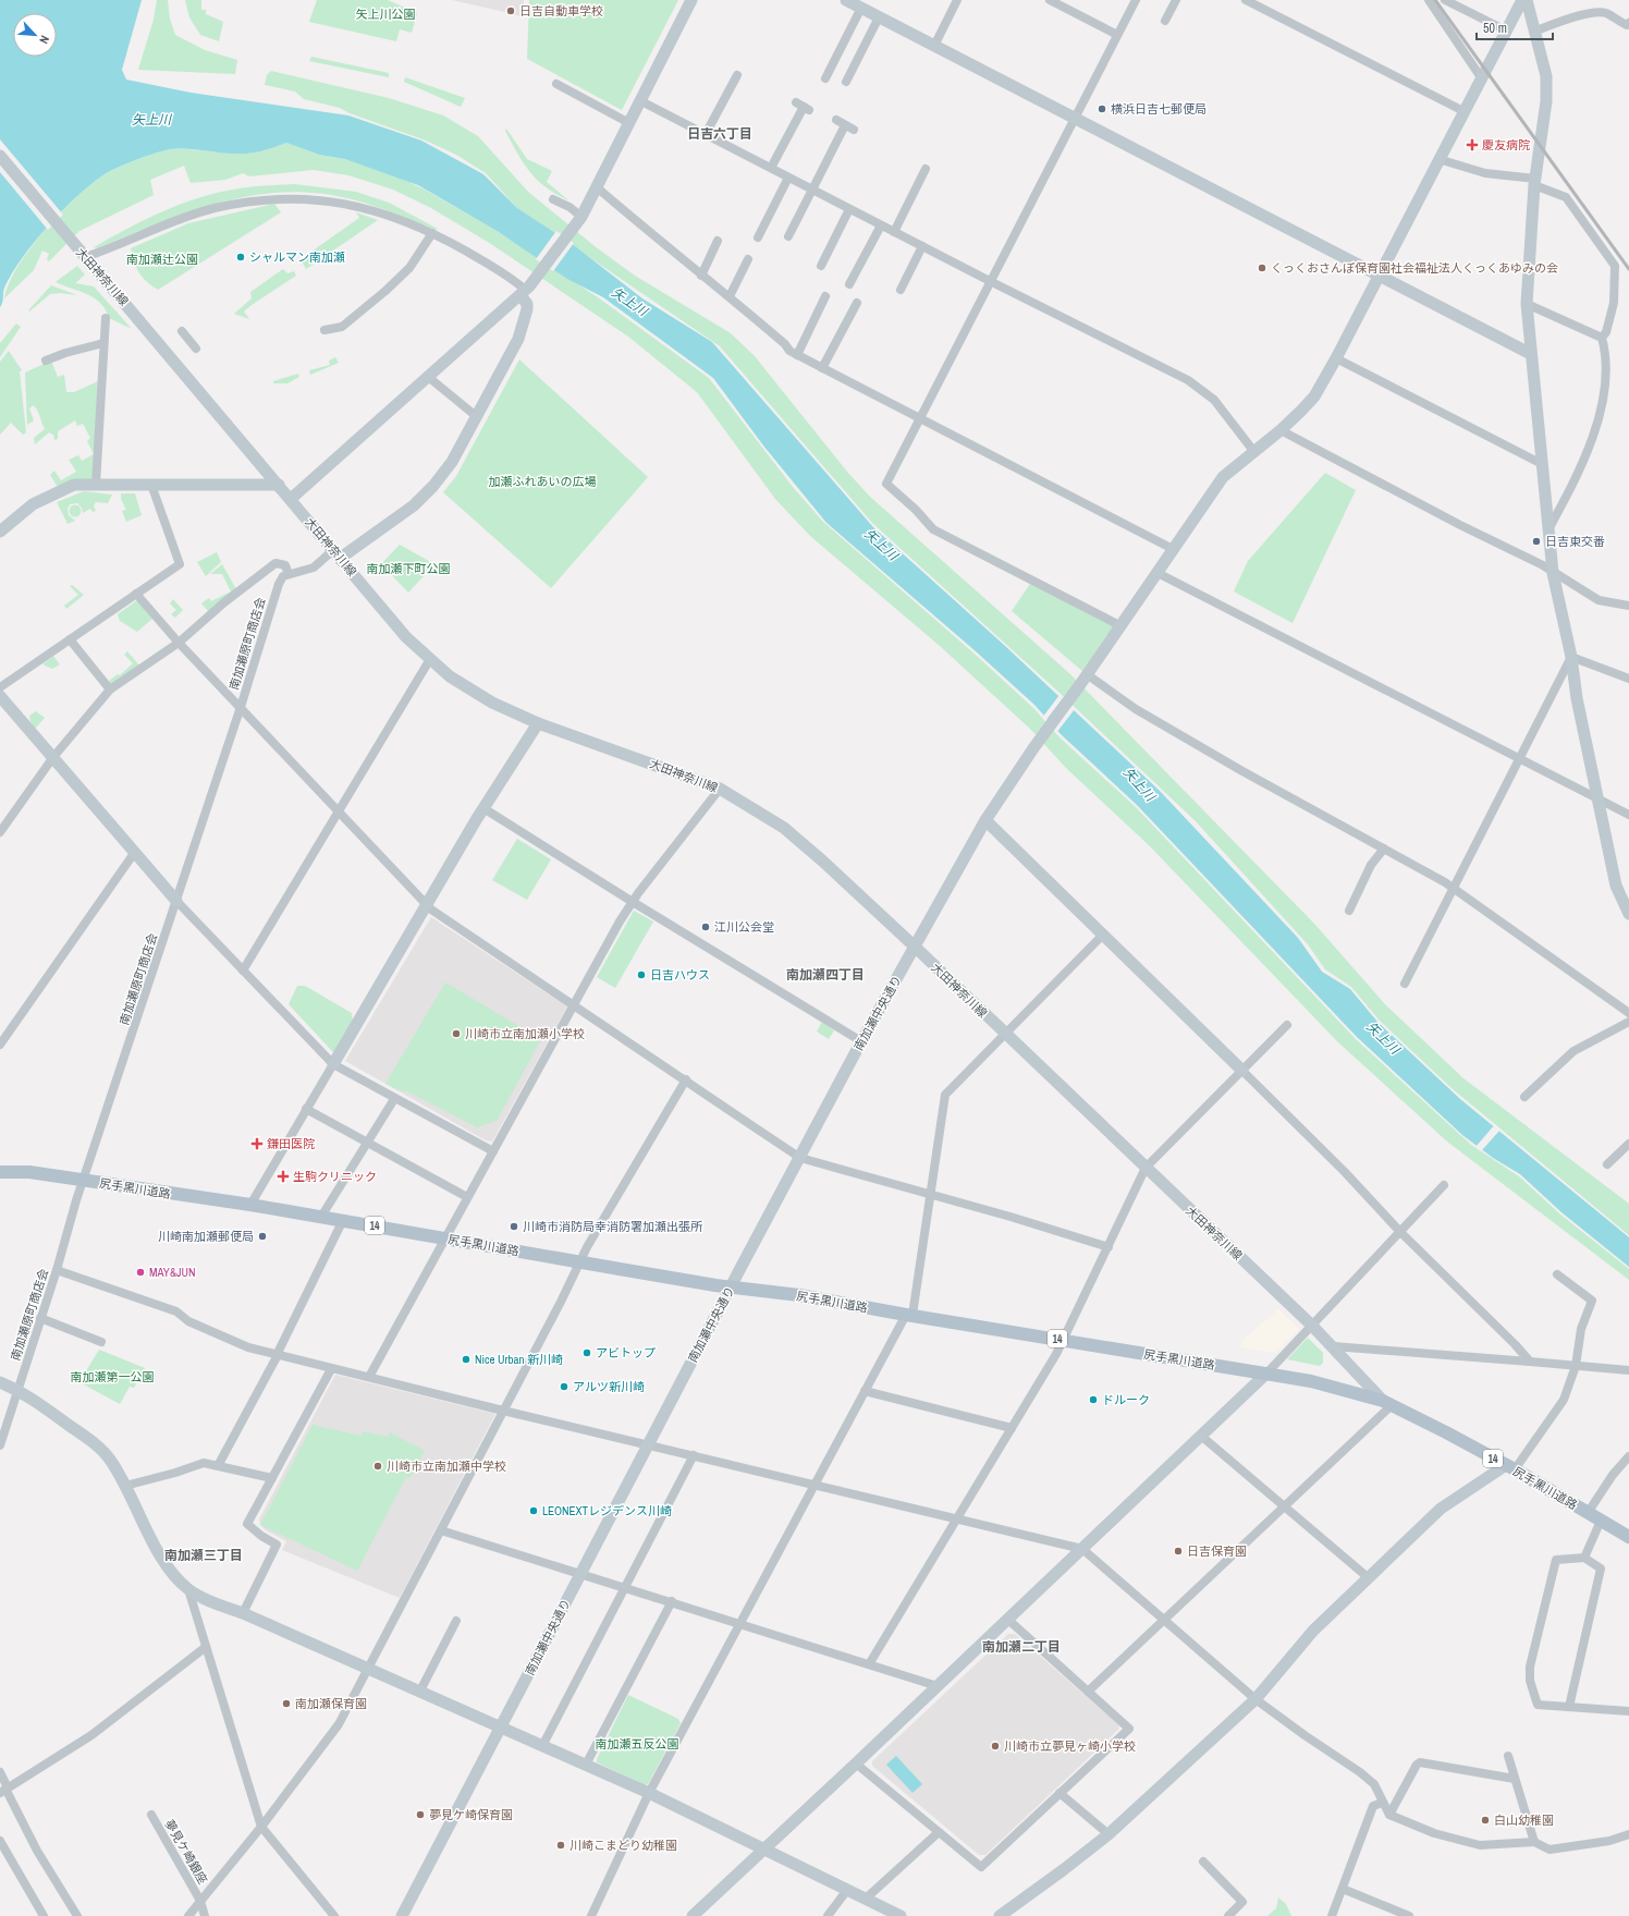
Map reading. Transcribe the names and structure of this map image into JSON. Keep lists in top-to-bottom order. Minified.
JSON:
{"streets":{"main road":["尻手黒川道路","14"],"street":["大田神奈川線","南加瀬原町商店会","南加瀬中央通り","夢見ケ崎銀座"]},"crossings":[["大田神奈川線","南加瀬中央通り"],["大田神奈川線","尻手黒川道路"],["南加瀬原町商店会","尻手黒川道路"],["南加瀬中央通り","尻手黒川道路"],["尻手黒川道路","夢見ケ崎銀座"]],"districts":["日吉六丁目","南加瀬四丁目","南加瀬三丁目","南加瀬二丁目"],"water":["矢上川"],"parks":["矢上川公園","南加瀬辻公園","加瀬ふれあいの広場","南加瀬下町公園","南加瀬第一公園","南加瀬五反公園"],"places":{"other":["日吉自動車学校","横浜日吉七郵便局","シャルマン南加瀬","くっくおさんぽ保育園社会福祉法人くっくあゆみの会","日吉東交番","江川公会堂","日吉ハウス","川崎市立南加瀬小学校","川崎市消防局幸消防署加瀬出張所","川崎南加瀬郵便局","MAY&JUN","アビトップ","Nice Urban 新川崎","アルツ新川崎","ドルーク","川崎市立南加瀬中学校","LEONEXTレジデンス川崎","日吉保育園","南加瀬保育園","川崎市立夢見ヶ崎小学校","夢見ケ崎保育園","白山幼稚園","川崎こまどり幼稚園"],"health":["慶友病院","鎌田医院","生駒クリニック"]},"scale_bar":"50 m","north":"bottom right"}
